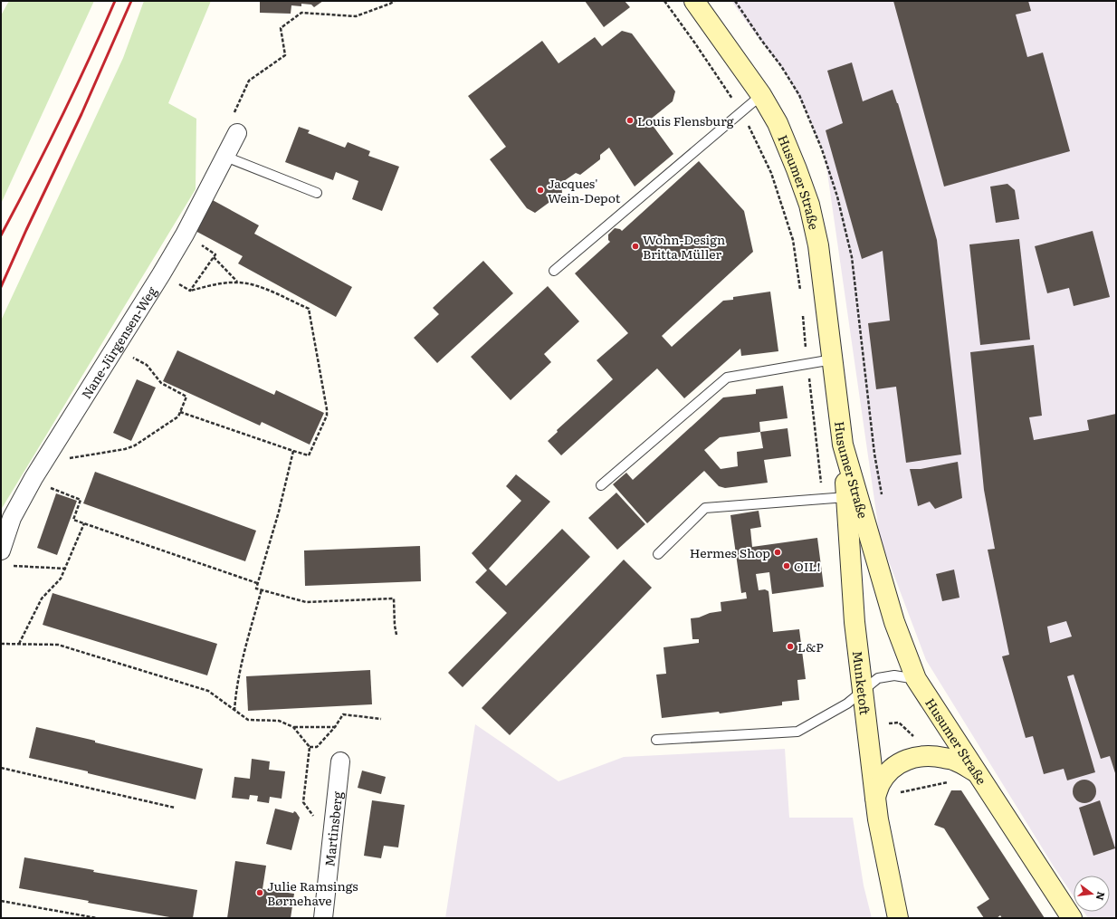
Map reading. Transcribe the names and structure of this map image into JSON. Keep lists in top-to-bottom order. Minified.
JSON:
{"streets":{"main road":["Husumer Straße","Munketoft"],"street":["Nane-Jürgensen-Weg","Martinsberg"]},"crossings":[["Husumer Straße","Munketoft"]],"places":["Louis Flensburg","Jacques' Wein-Depot","Wohn-Design Britta Müller","Hermes Shop","OIL!","L&P","Julie Ramsings Børnehave"],"north":"right"}
